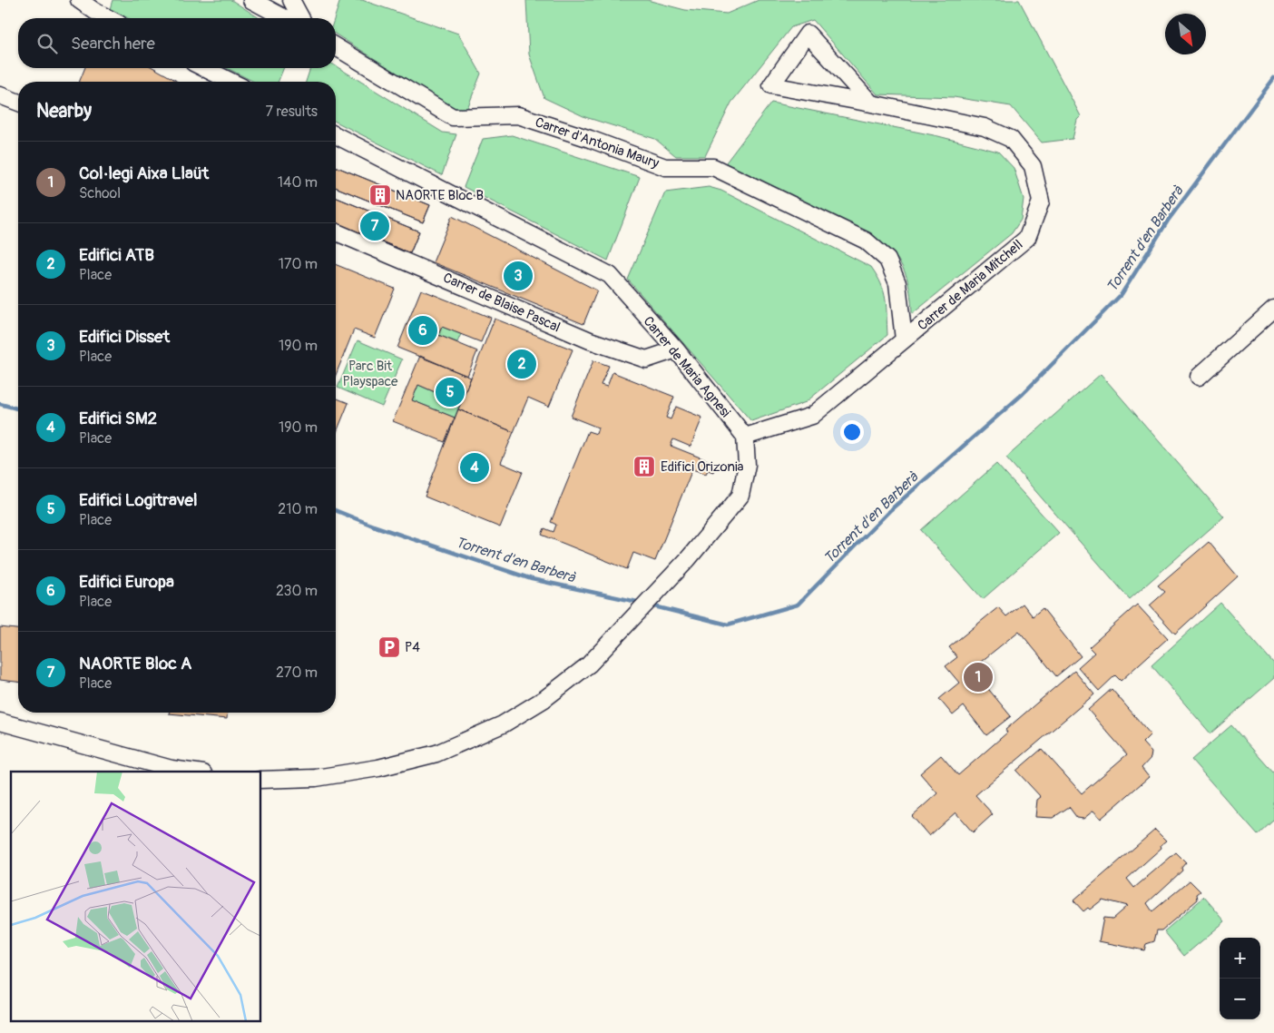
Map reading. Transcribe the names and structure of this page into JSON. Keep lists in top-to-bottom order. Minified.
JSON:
{"streets":{"street":["Carrer d'Antonia Maury","Carrer de Maria Mitchell","Carrer de Blaise Pascal","Carrer de Maria Agnesi"]},"crossings":[["Carrer d'Antonia Maury","Carrer de Maria Mitchell"],["Carrer de Maria Mitchell","Carrer de Maria Agnesi"],["Carrer de Blaise Pascal","Carrer de Maria Agnesi"]],"water":["Torrent d'en Barberà"],"parks":["Parc Bit Playspace"],"places":{"building":["NAORTE Bloc B","Edifici Orizonia"],"parking":["P4"]},"north":"bottom right","page":{"search":"Search here","heading":["Nearby","7 results"],"list":[{"mark":"1","name":"Col·legi Aixa Llaüt","note":"School","value":"140 m"},{"mark":"2","name":"Edifici ATB","note":"Place","value":"170 m"},{"mark":"3","name":"Edifici Disset","note":"Place","value":"190 m"},{"mark":"4","name":"Edifici SM2","note":"Place","value":"190 m"},{"mark":"5","name":"Edifici Logitravel","note":"Place","value":"210 m"},{"mark":"6","name":"Edifici Europa","note":"Place","value":"230 m"},{"mark":"7","name":"NAORTE Bloc A","note":"Place","value":"270 m"}],"pins":["7","3","6","2","5","4","1"],"map_buttons":["+","−"]}}
